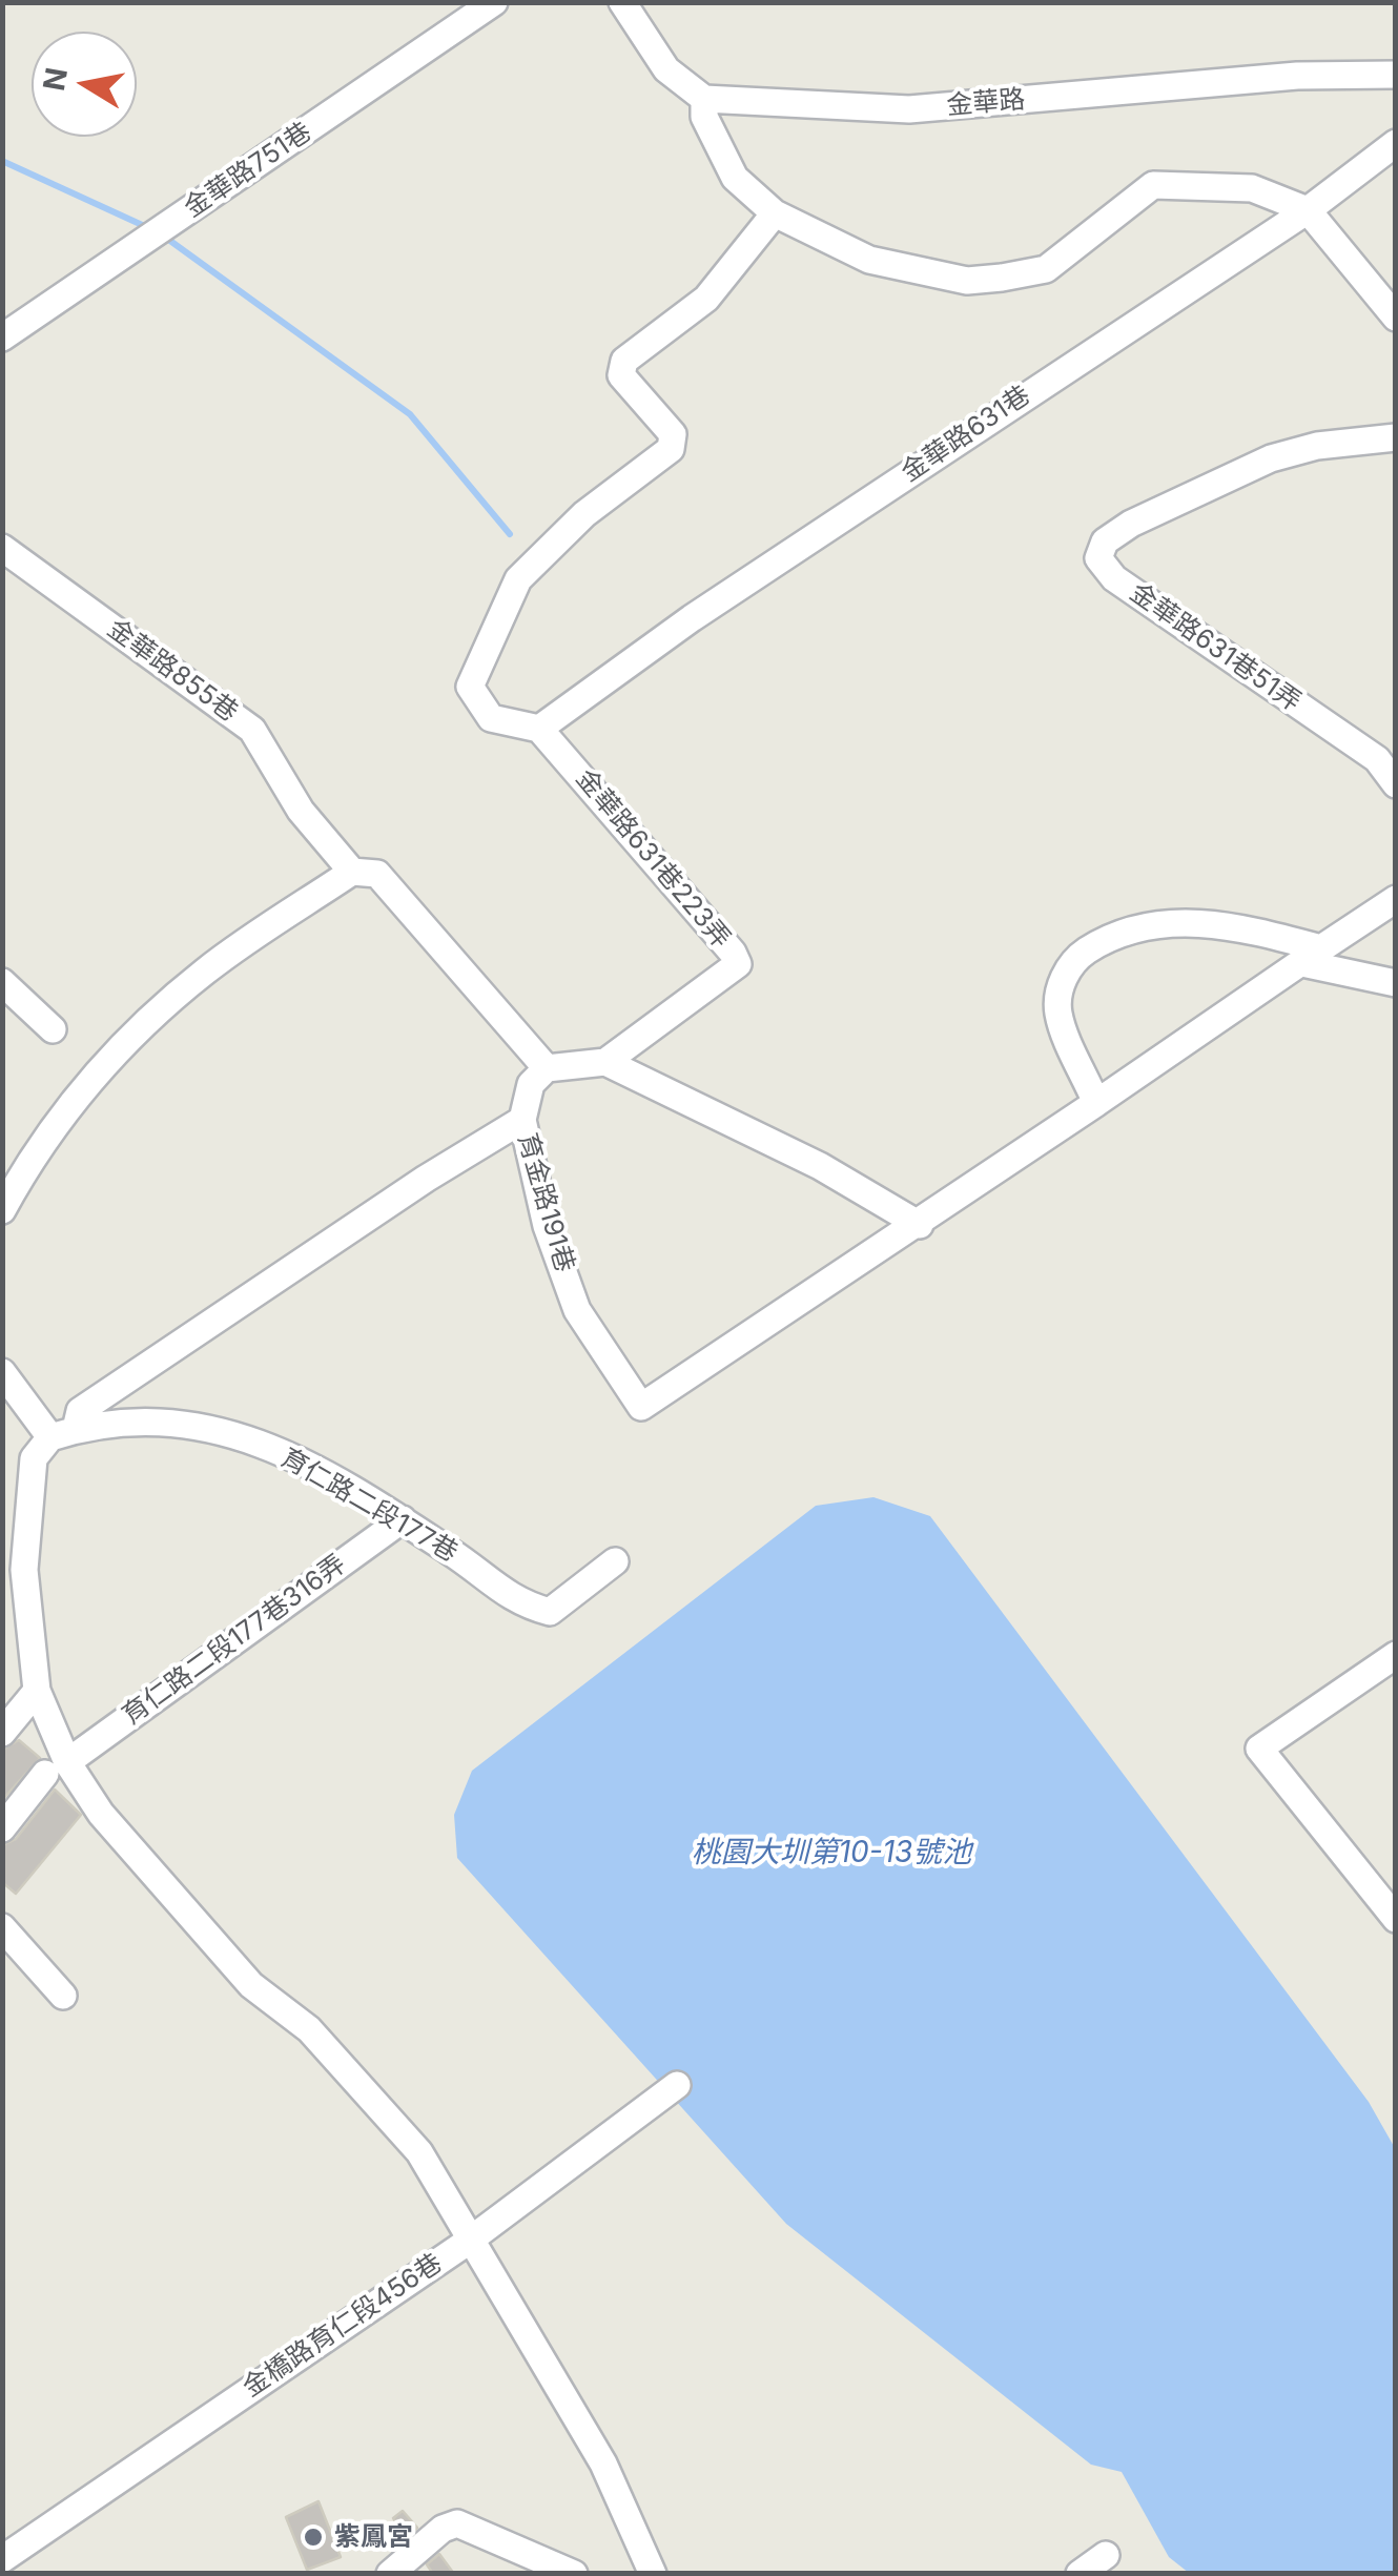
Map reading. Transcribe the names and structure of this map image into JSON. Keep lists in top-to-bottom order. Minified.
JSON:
{"streets":{"street":["金華路","金華路751巷","金華路631巷","金華路631巷51弄","金華路855巷","金華路631巷223弄","育金路191巷","育仁路二段177巷","育仁路二段177巷316弄","金橋路育仁段456巷"]},"crossings":[["金華路631巷","金華路631巷223弄"],["育仁路二段177巷","育仁路二段177巷316弄"]],"water":["桃園大圳第10-13號池"],"places":["紫鳳宮"],"north":"left"}
